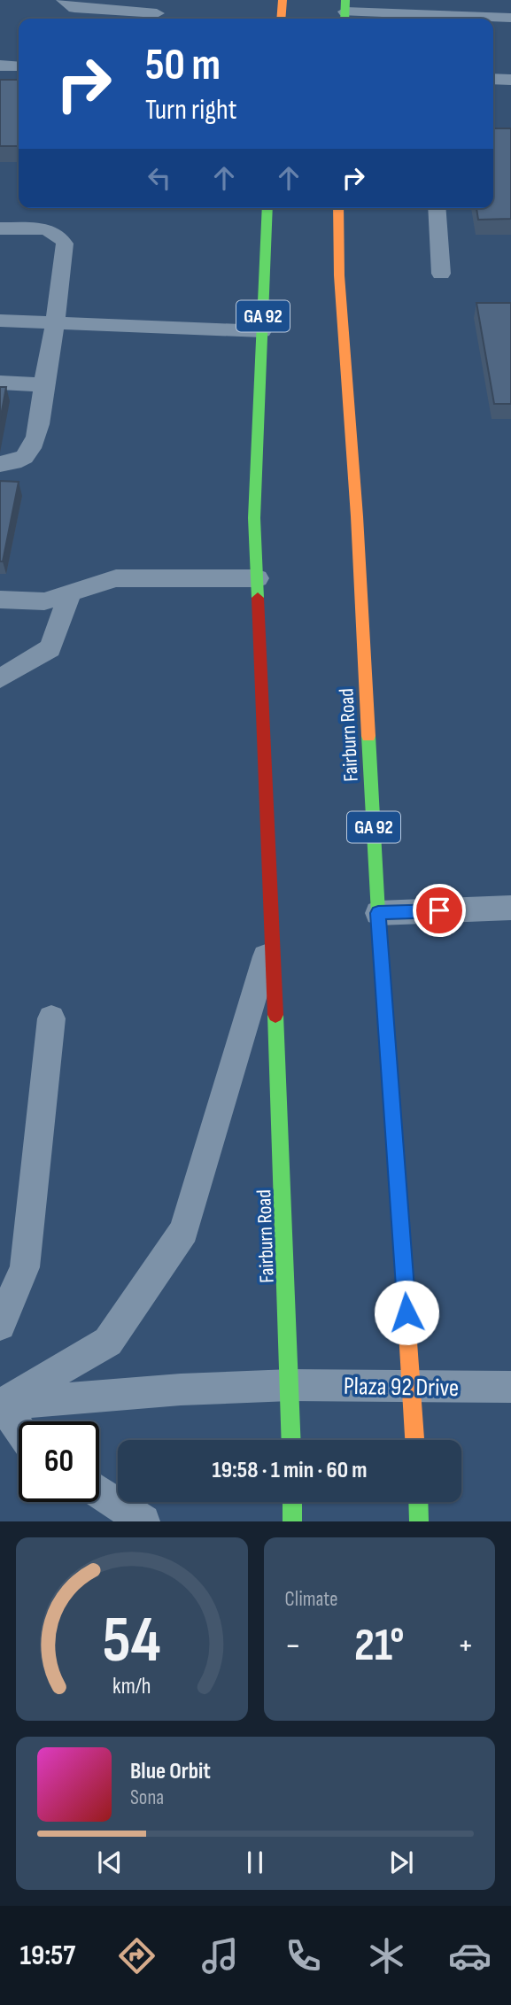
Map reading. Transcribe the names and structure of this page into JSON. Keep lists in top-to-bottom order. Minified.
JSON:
{"streets":{"main road":["GA 92","Fairburn Road"],"lane":["Plaza 92 Drive"]},"crossings":[["Fairburn Road","Plaza 92 Drive"]],"page":{"turn":["50 m","Turn right"],"limit":"60","trip":"19:58 · 1 min · 60 m","tile":"Climate","heat":["−","21°","+"],"song":["Blue Orbit","Sona"],"tabs":"19:57","gauge":["54","km/h"]}}
